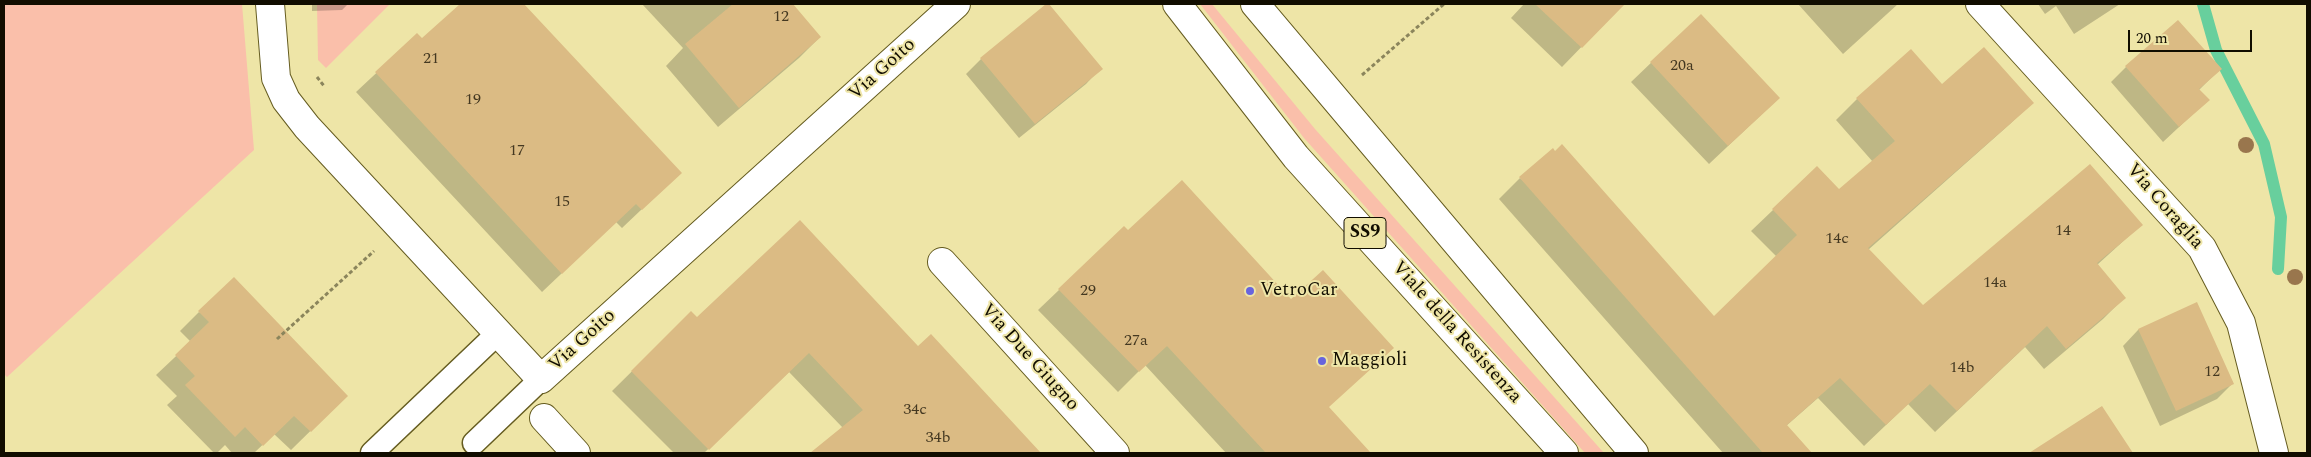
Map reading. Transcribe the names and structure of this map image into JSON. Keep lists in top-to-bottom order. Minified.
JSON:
{"streets":{"street":["Via Goito","Via Coraglia","SS9","Viale della Resistenza","Via Due Giugno"]},"places":["VetroCar","Maggioli"],"house_numbers":["12","21","20a","19","17","15","14","14c","14a","29","27a","14b","12","34c","34b"],"scale_bar":"20 m"}
